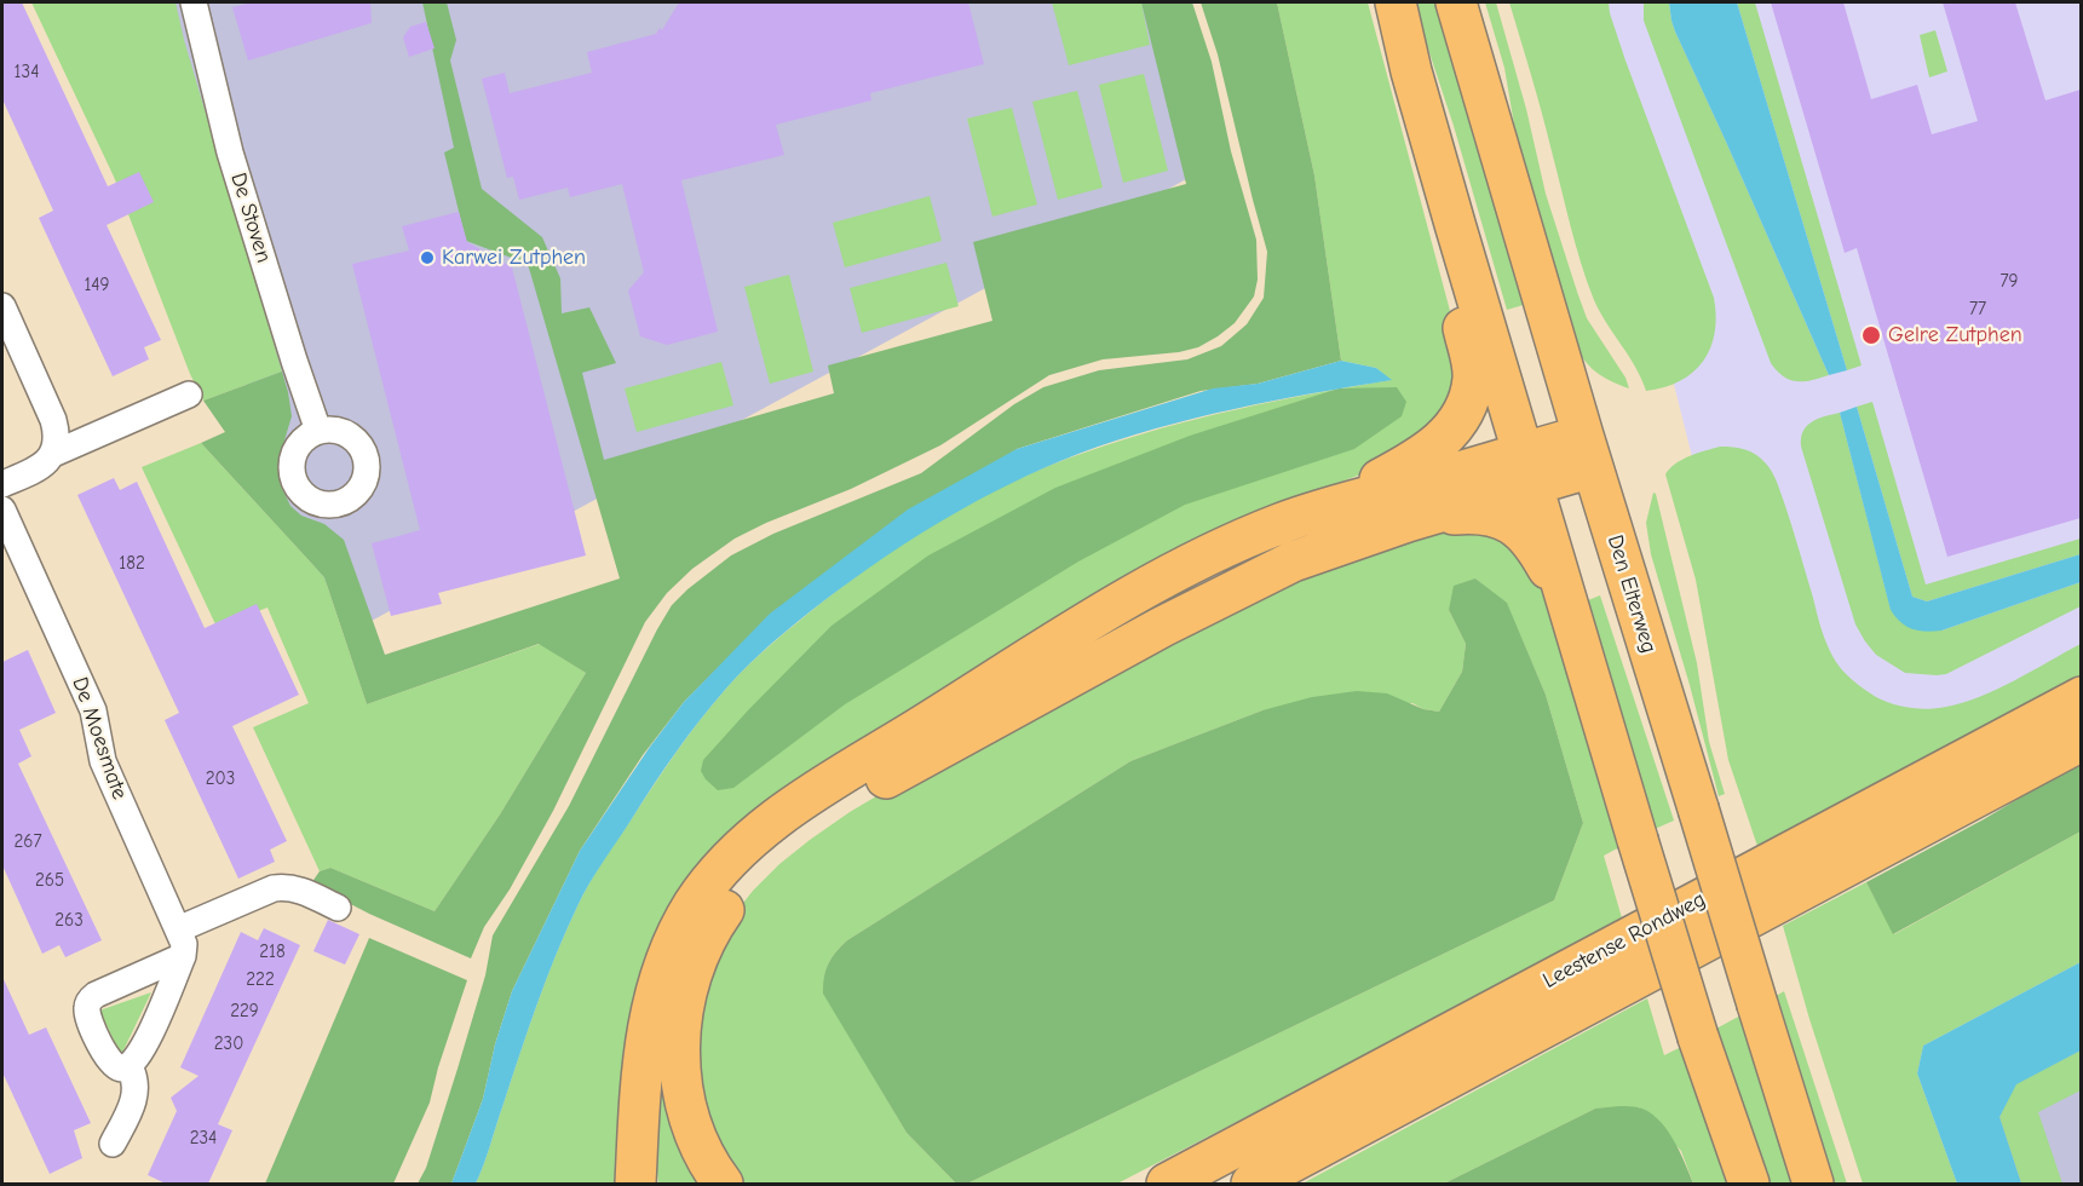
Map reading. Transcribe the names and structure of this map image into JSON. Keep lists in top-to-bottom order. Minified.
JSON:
{"streets":{"main road":["Den Elterweg","Leestense Rondweg"],"street":["De Stoven","De Moesmate"]},"places":["Karwei Zutphen","Gelre Zutphen"],"house_numbers":["134","79","149","77","182","203","267","265","263","218","222","229","230","234"]}
